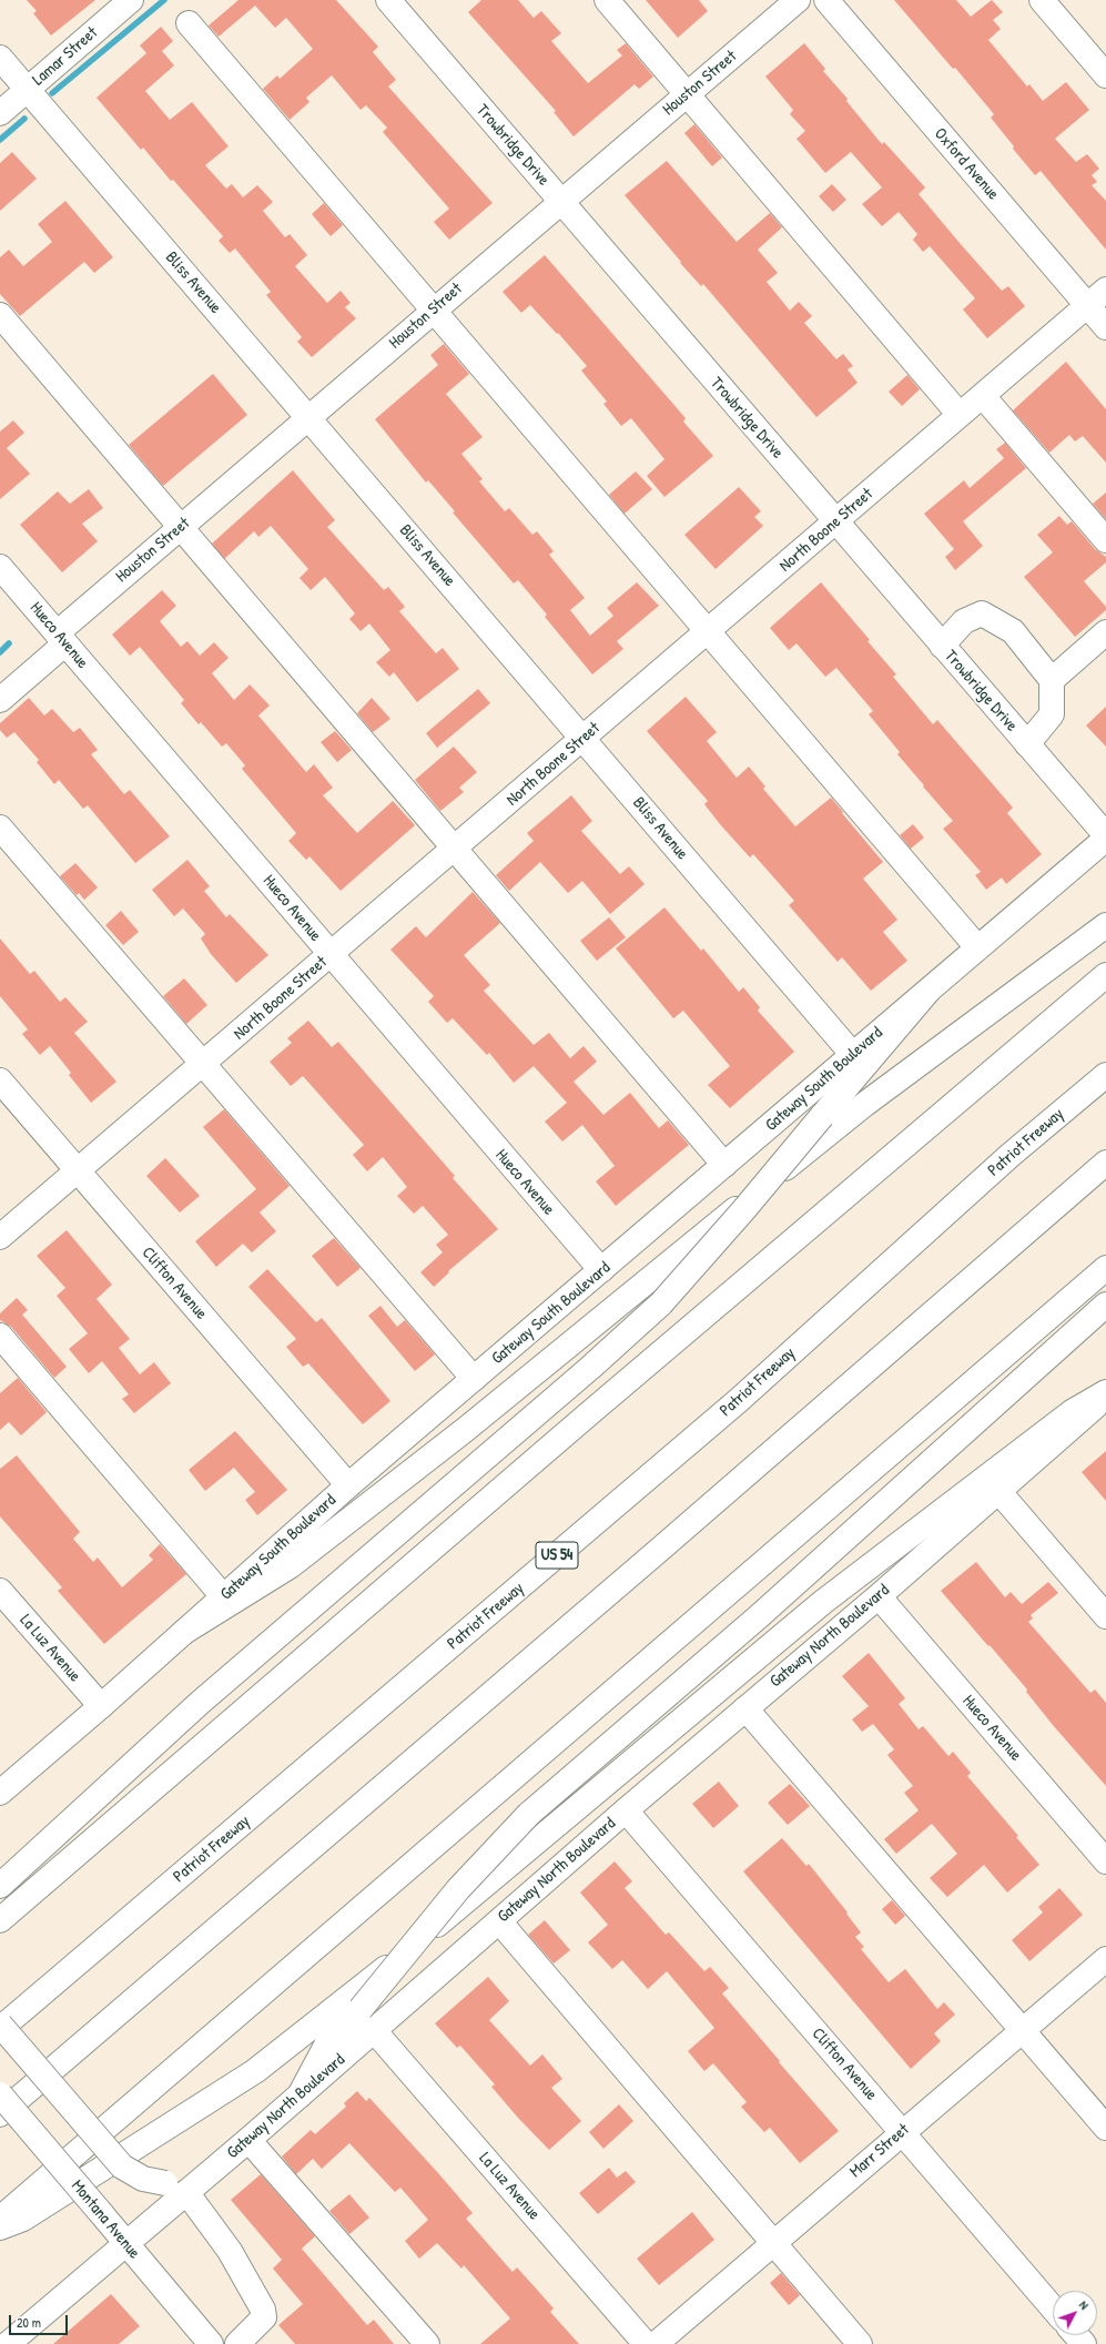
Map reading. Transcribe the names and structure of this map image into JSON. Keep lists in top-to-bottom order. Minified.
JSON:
{"streets":{"main road":["Lamar Street","Houston Street","Trowbridge Drive","Oxford Avenue","Bliss Avenue","North Boone Street","Hueco Avenue","Gateway South Boulevard","Patriot Freeway","Clifton Avenue","US 54","Gateway North Boulevard","La Luz Avenue","Marr Street","Montana Avenue"]},"crossings":[["Lamar Street","Bliss Avenue"],["Houston Street","Trowbridge Drive"],["Houston Street","Bliss Avenue"],["Houston Street","Hueco Avenue"],["Trowbridge Drive","North Boone Street"],["Trowbridge Drive","Gateway South Boulevard"],["Oxford Avenue","North Boone Street"],["Bliss Avenue","North Boone Street"],["Bliss Avenue","Gateway South Boulevard"],["North Boone Street","Hueco Avenue"],["North Boone Street","Clifton Avenue"],["Hueco Avenue","Gateway South Boulevard"],["Hueco Avenue","Gateway North Boulevard"],["Gateway South Boulevard","Clifton Avenue"],["Gateway South Boulevard","La Luz Avenue"],["Clifton Avenue","Gateway North Boulevard"],["Clifton Avenue","Marr Street"],["Gateway North Boulevard","La Luz Avenue"],["Gateway North Boulevard","Montana Avenue"]],"scale_bar":"20 m","north":"top right"}
